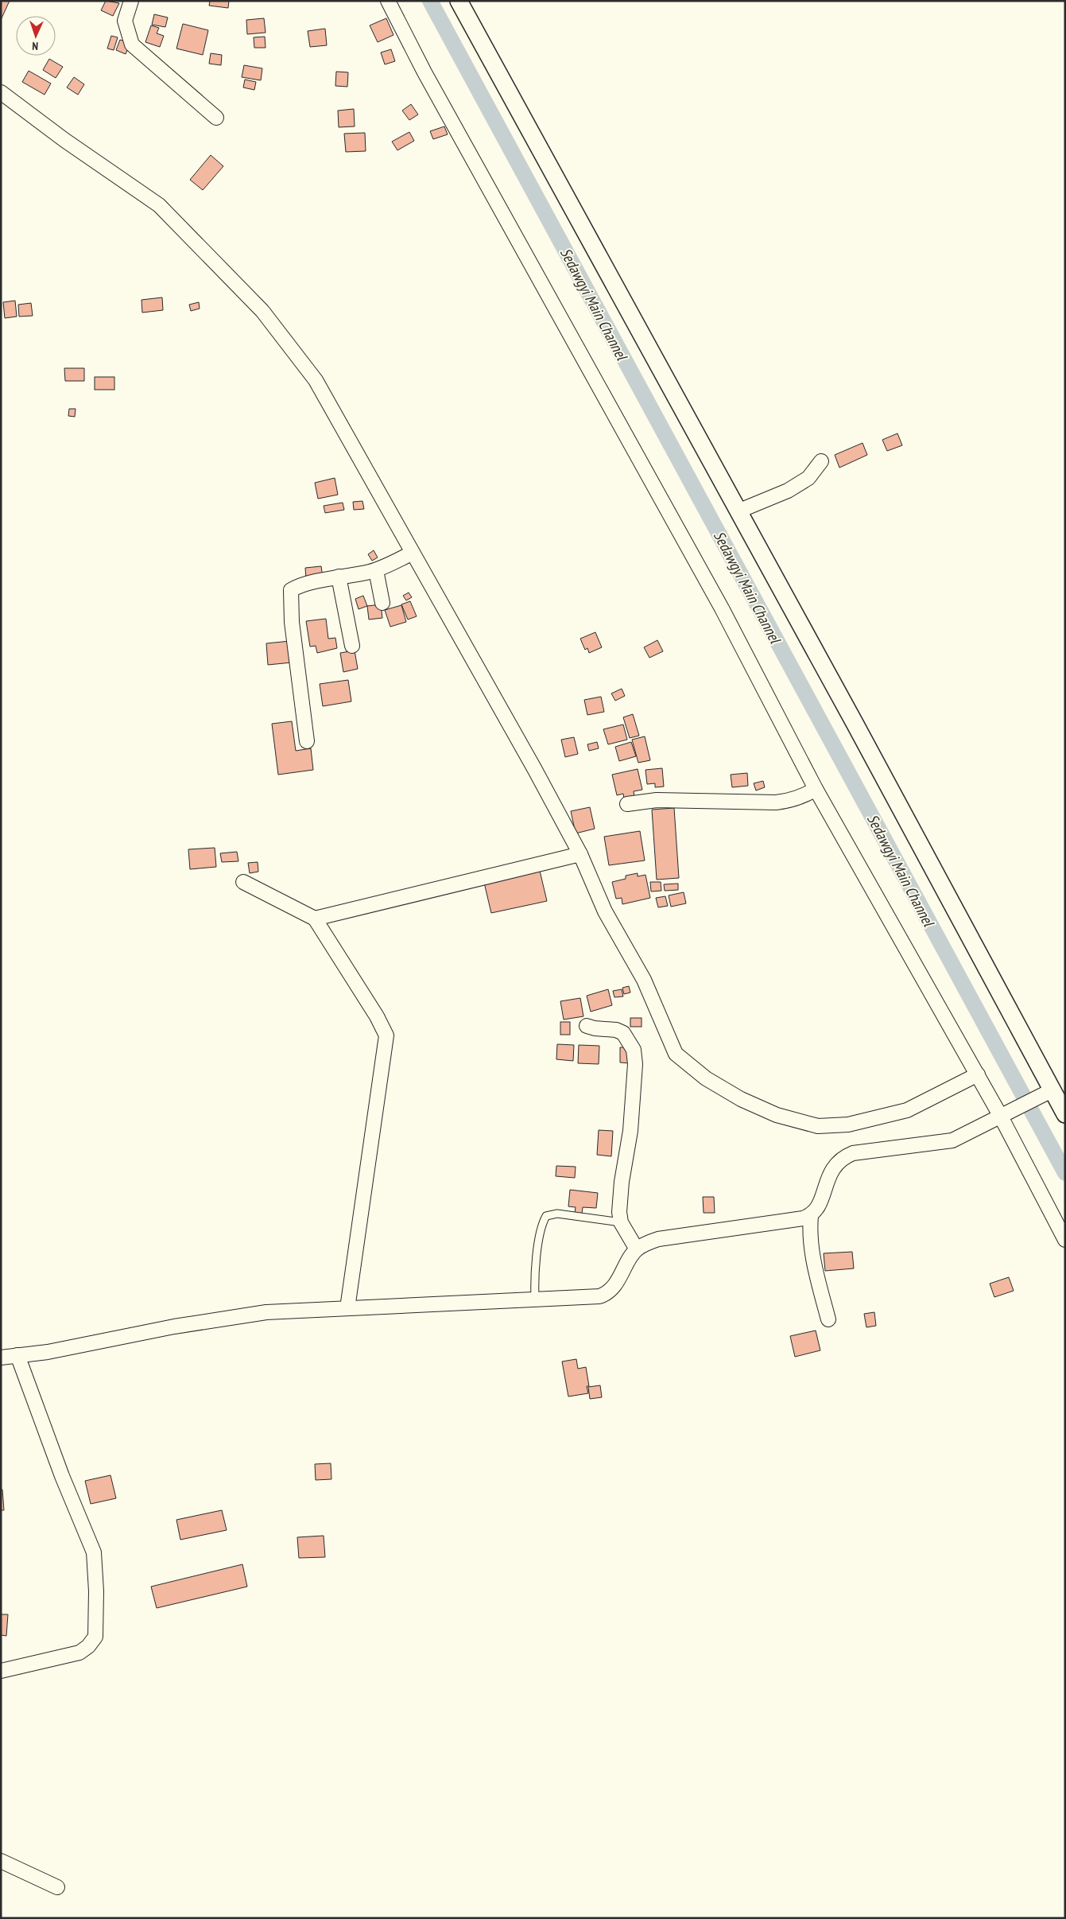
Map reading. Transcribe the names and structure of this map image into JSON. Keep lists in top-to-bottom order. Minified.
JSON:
{"water":["Sedawgyi Main Channel"],"north":"bottom"}
